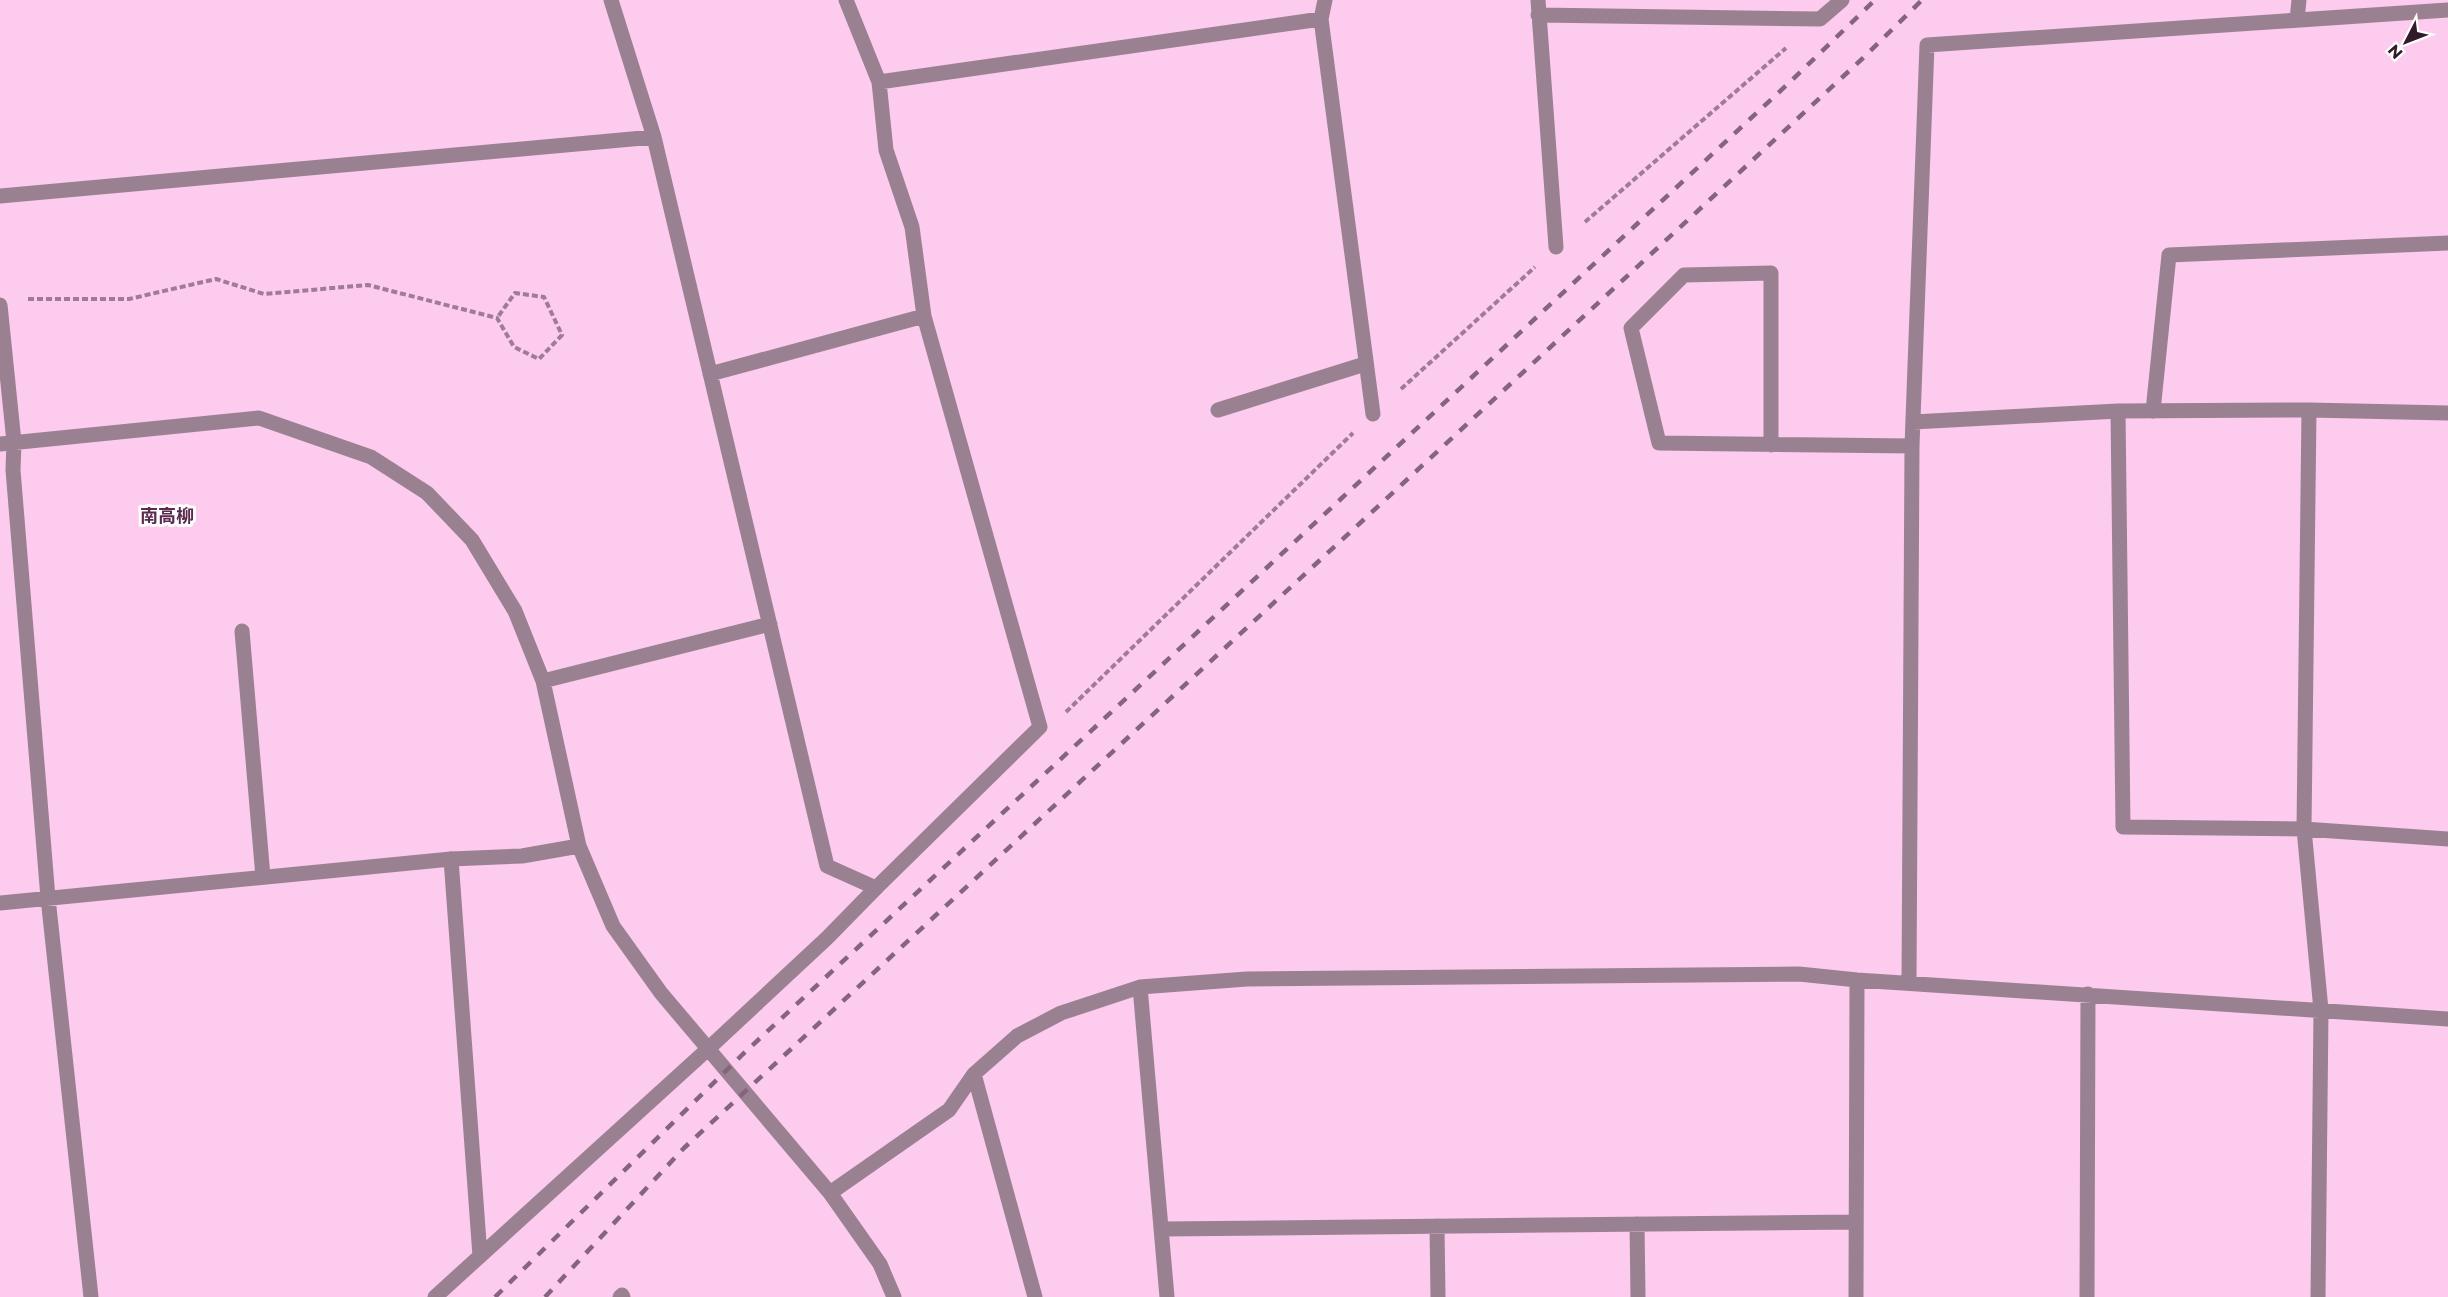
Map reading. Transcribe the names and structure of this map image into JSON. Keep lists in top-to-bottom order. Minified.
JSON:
{"districts":["南高柳"],"north":"bottom left"}
